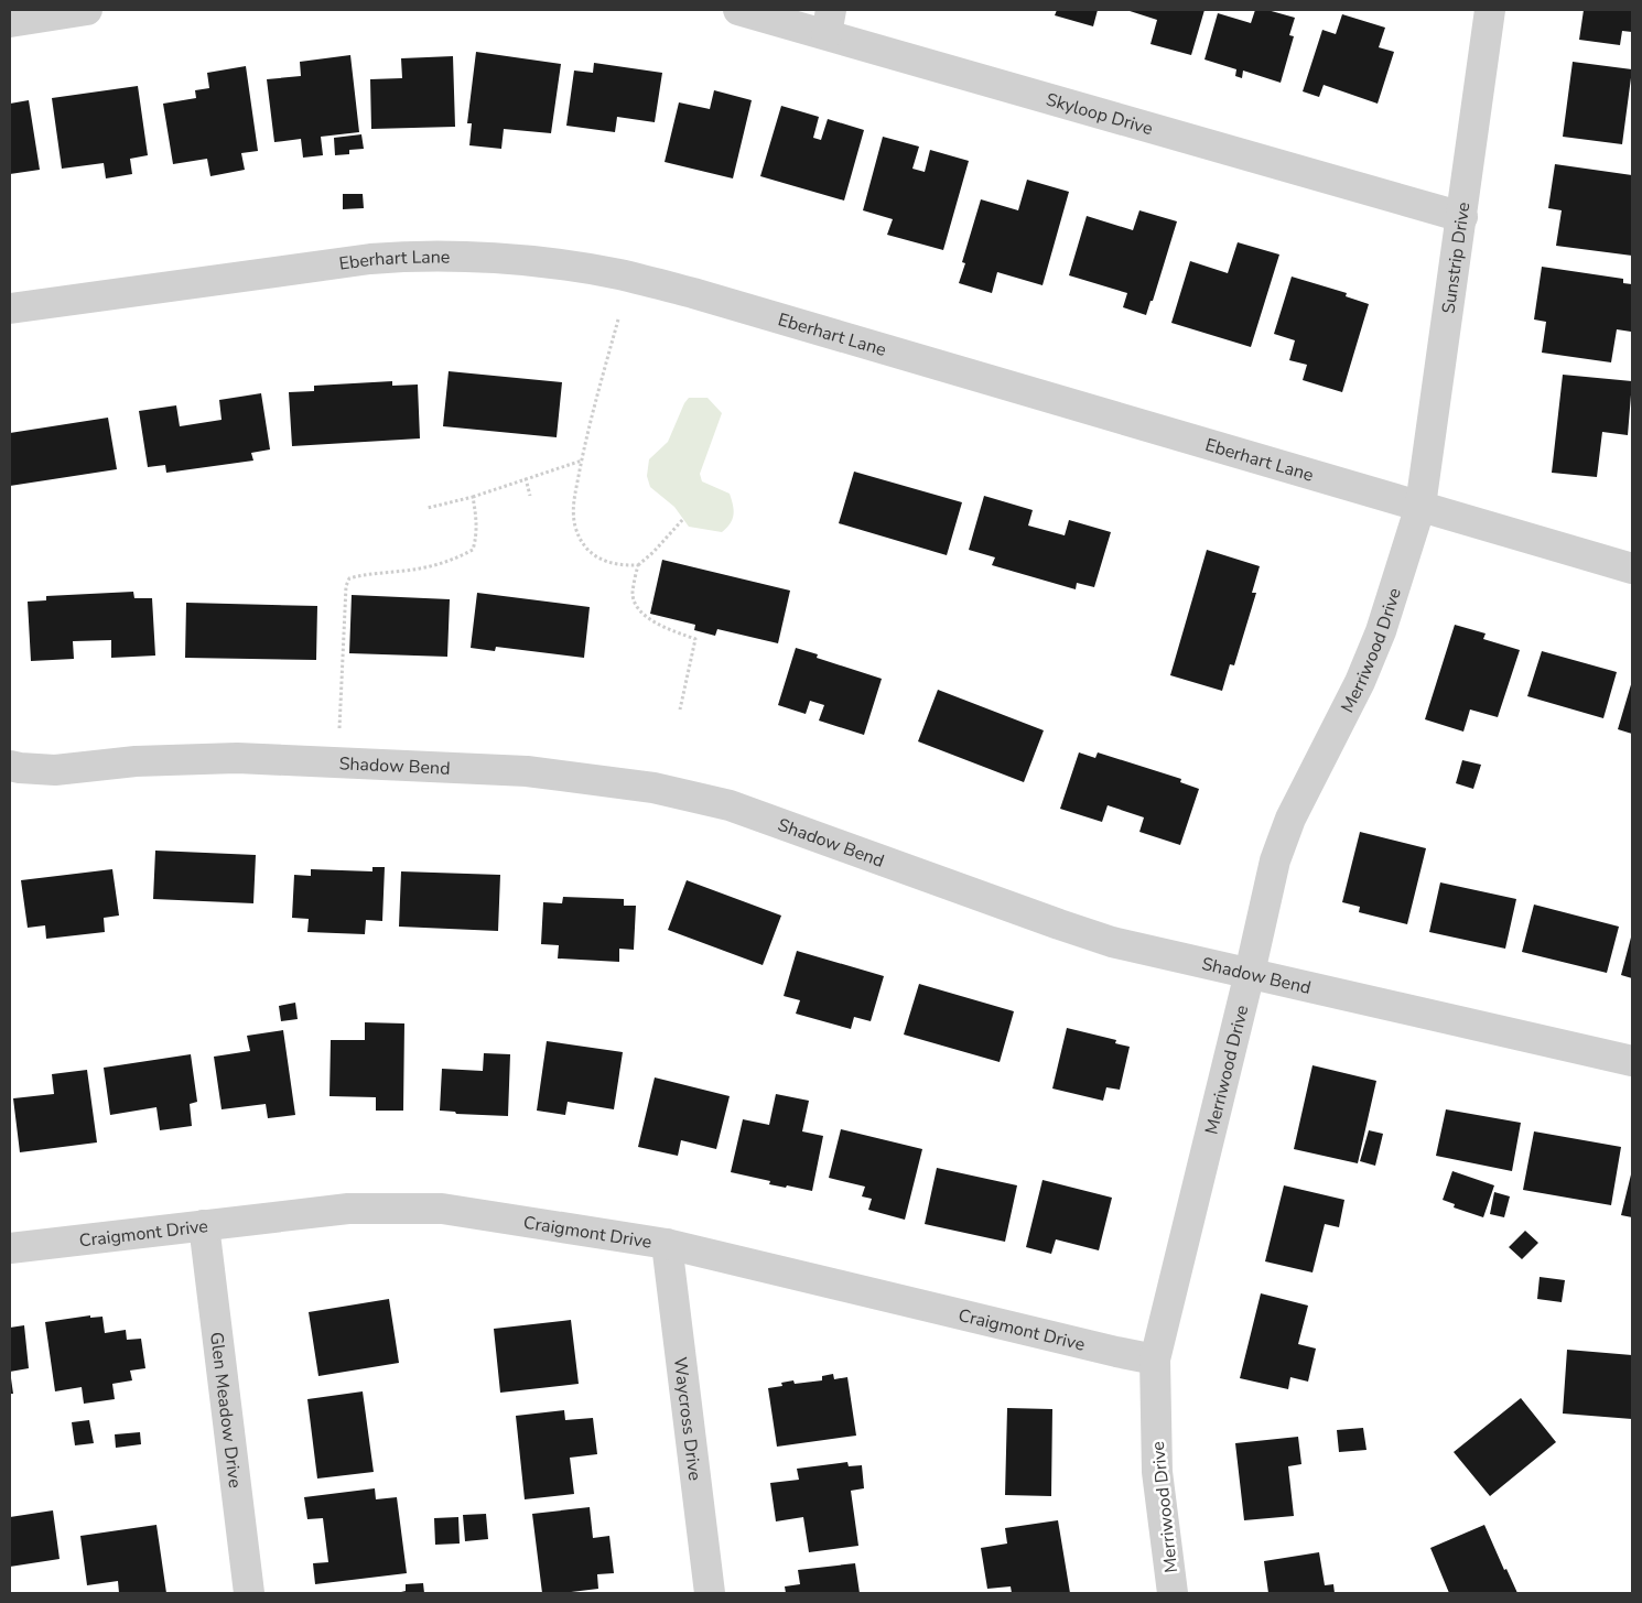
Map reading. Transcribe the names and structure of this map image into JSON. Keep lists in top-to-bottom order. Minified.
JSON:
{"streets":{"street":["Skyloop Drive","Sunstrip Drive","Eberhart Lane","Merriwood Drive","Shadow Bend","Craigmont Drive","Glen Meadow Drive","Waycross Drive"]},"crossings":[["Skyloop Drive","Sunstrip Drive"],["Sunstrip Drive","Eberhart Lane"],["Sunstrip Drive","Merriwood Drive"],["Eberhart Lane","Merriwood Drive"],["Merriwood Drive","Shadow Bend"],["Merriwood Drive","Craigmont Drive"],["Craigmont Drive","Glen Meadow Drive"],["Craigmont Drive","Waycross Drive"]]}
